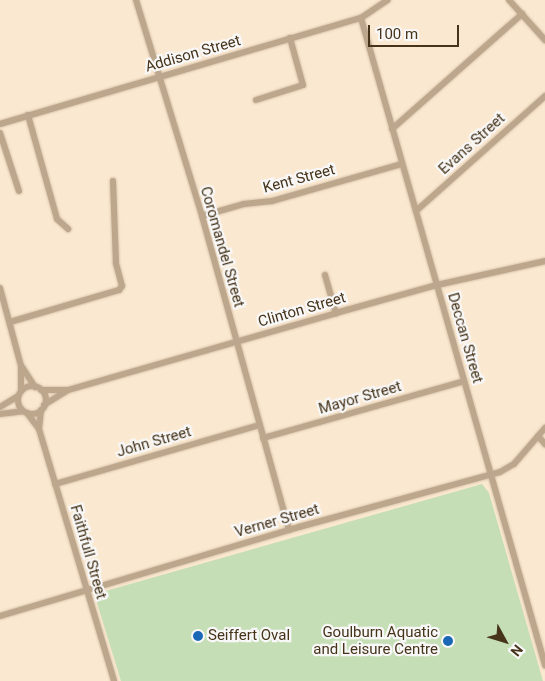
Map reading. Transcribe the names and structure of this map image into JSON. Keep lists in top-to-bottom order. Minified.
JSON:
{"streets":{"street":["Addison Street","Evans Street","Kent Street","Coromandel Street","Clinton Street","Deccan Street","Mayor Street","John Street","Verner Street","Faithfull Street"]},"crossings":[["Addison Street","Coromandel Street"],["Addison Street","Deccan Street"],["Evans Street","Deccan Street"],["Kent Street","Coromandel Street"],["Kent Street","Deccan Street"],["Coromandel Street","Clinton Street"],["Coromandel Street","Mayor Street"],["Coromandel Street","John Street"],["Coromandel Street","Verner Street"],["Clinton Street","Deccan Street"],["Clinton Street","Faithfull Street"],["Deccan Street","Mayor Street"],["Deccan Street","Verner Street"],["John Street","Faithfull Street"],["Verner Street","Faithfull Street"]],"places":["Seiffert Oval","Goulburn Aquatic and Leisure Centre"],"scale_bar":"100 m","north":"bottom right"}
